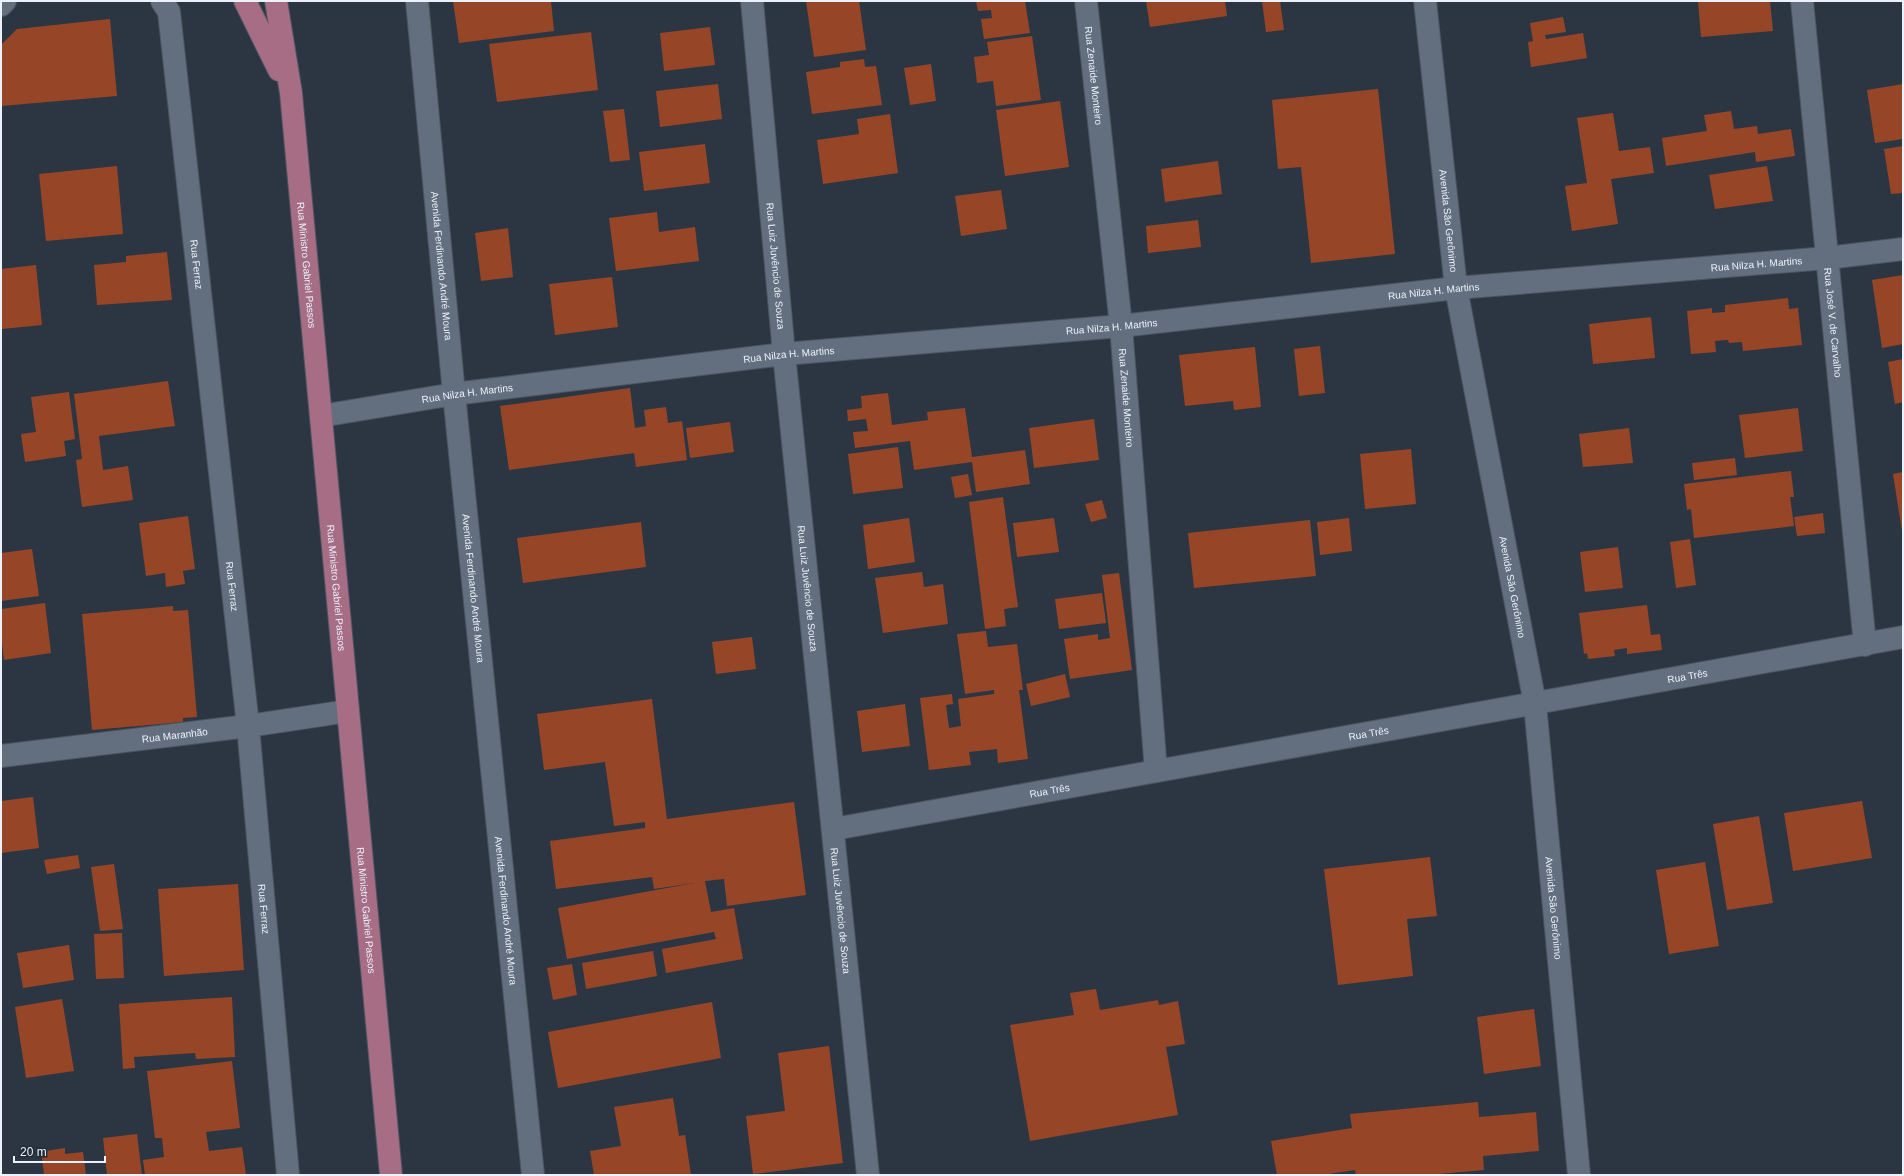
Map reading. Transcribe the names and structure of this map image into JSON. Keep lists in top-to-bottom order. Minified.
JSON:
{"streets":{"main road":["Rua Ministro Gabriel Passos"],"street":["Rua Zenaide Monteiro","Avenida São Gerônimo","Rua Ferraz","Rua Nilza H. Martins","Avenida Ferdinando André Moura","Rua Luiz Juvêncio de Souza","Rua José V. de Carvalho","Rua Três","Rua Maranhão"]},"crossings":[["Rua Zenaide Monteiro","Rua Nilza H. Martins"],["Rua Zenaide Monteiro","Rua Três"],["Avenida São Gerônimo","Rua Nilza H. Martins"],["Avenida São Gerônimo","Rua Três"],["Rua Ferraz","Rua Maranhão"],["Rua Nilza H. Martins","Rua Ministro Gabriel Passos"],["Rua Nilza H. Martins","Avenida Ferdinando André Moura"],["Rua Nilza H. Martins","Rua Luiz Juvêncio de Souza"],["Rua Nilza H. Martins","Rua José V. de Carvalho"],["Rua Ministro Gabriel Passos","Rua Maranhão"],["Rua Luiz Juvêncio de Souza","Rua Três"],["Rua José V. de Carvalho","Rua Três"]],"scale_bar":"20 m"}
